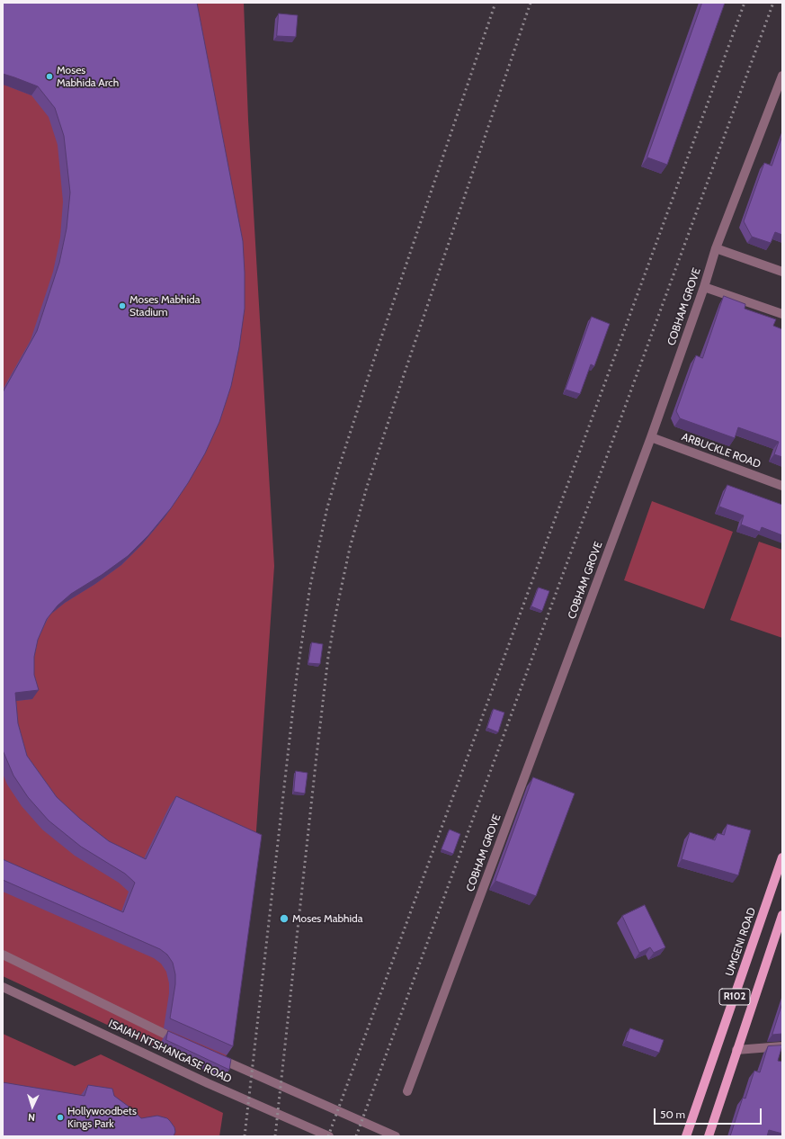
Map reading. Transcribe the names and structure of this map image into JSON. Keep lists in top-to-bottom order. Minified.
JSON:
{"streets":{"main road":["UMGENI ROAD","R102"],"street":["COBHAM GROVE","ARBUCKLE ROAD","ISAIAH NTSHANGASE ROAD"]},"crossings":[["COBHAM GROVE","ARBUCKLE ROAD"]],"places":["Moses Mabhida Arch","Moses Mabhida Stadium","Moses Mabhida","Hollywoodbets Kings Park"],"scale_bar":"50 m","north":"bottom"}
